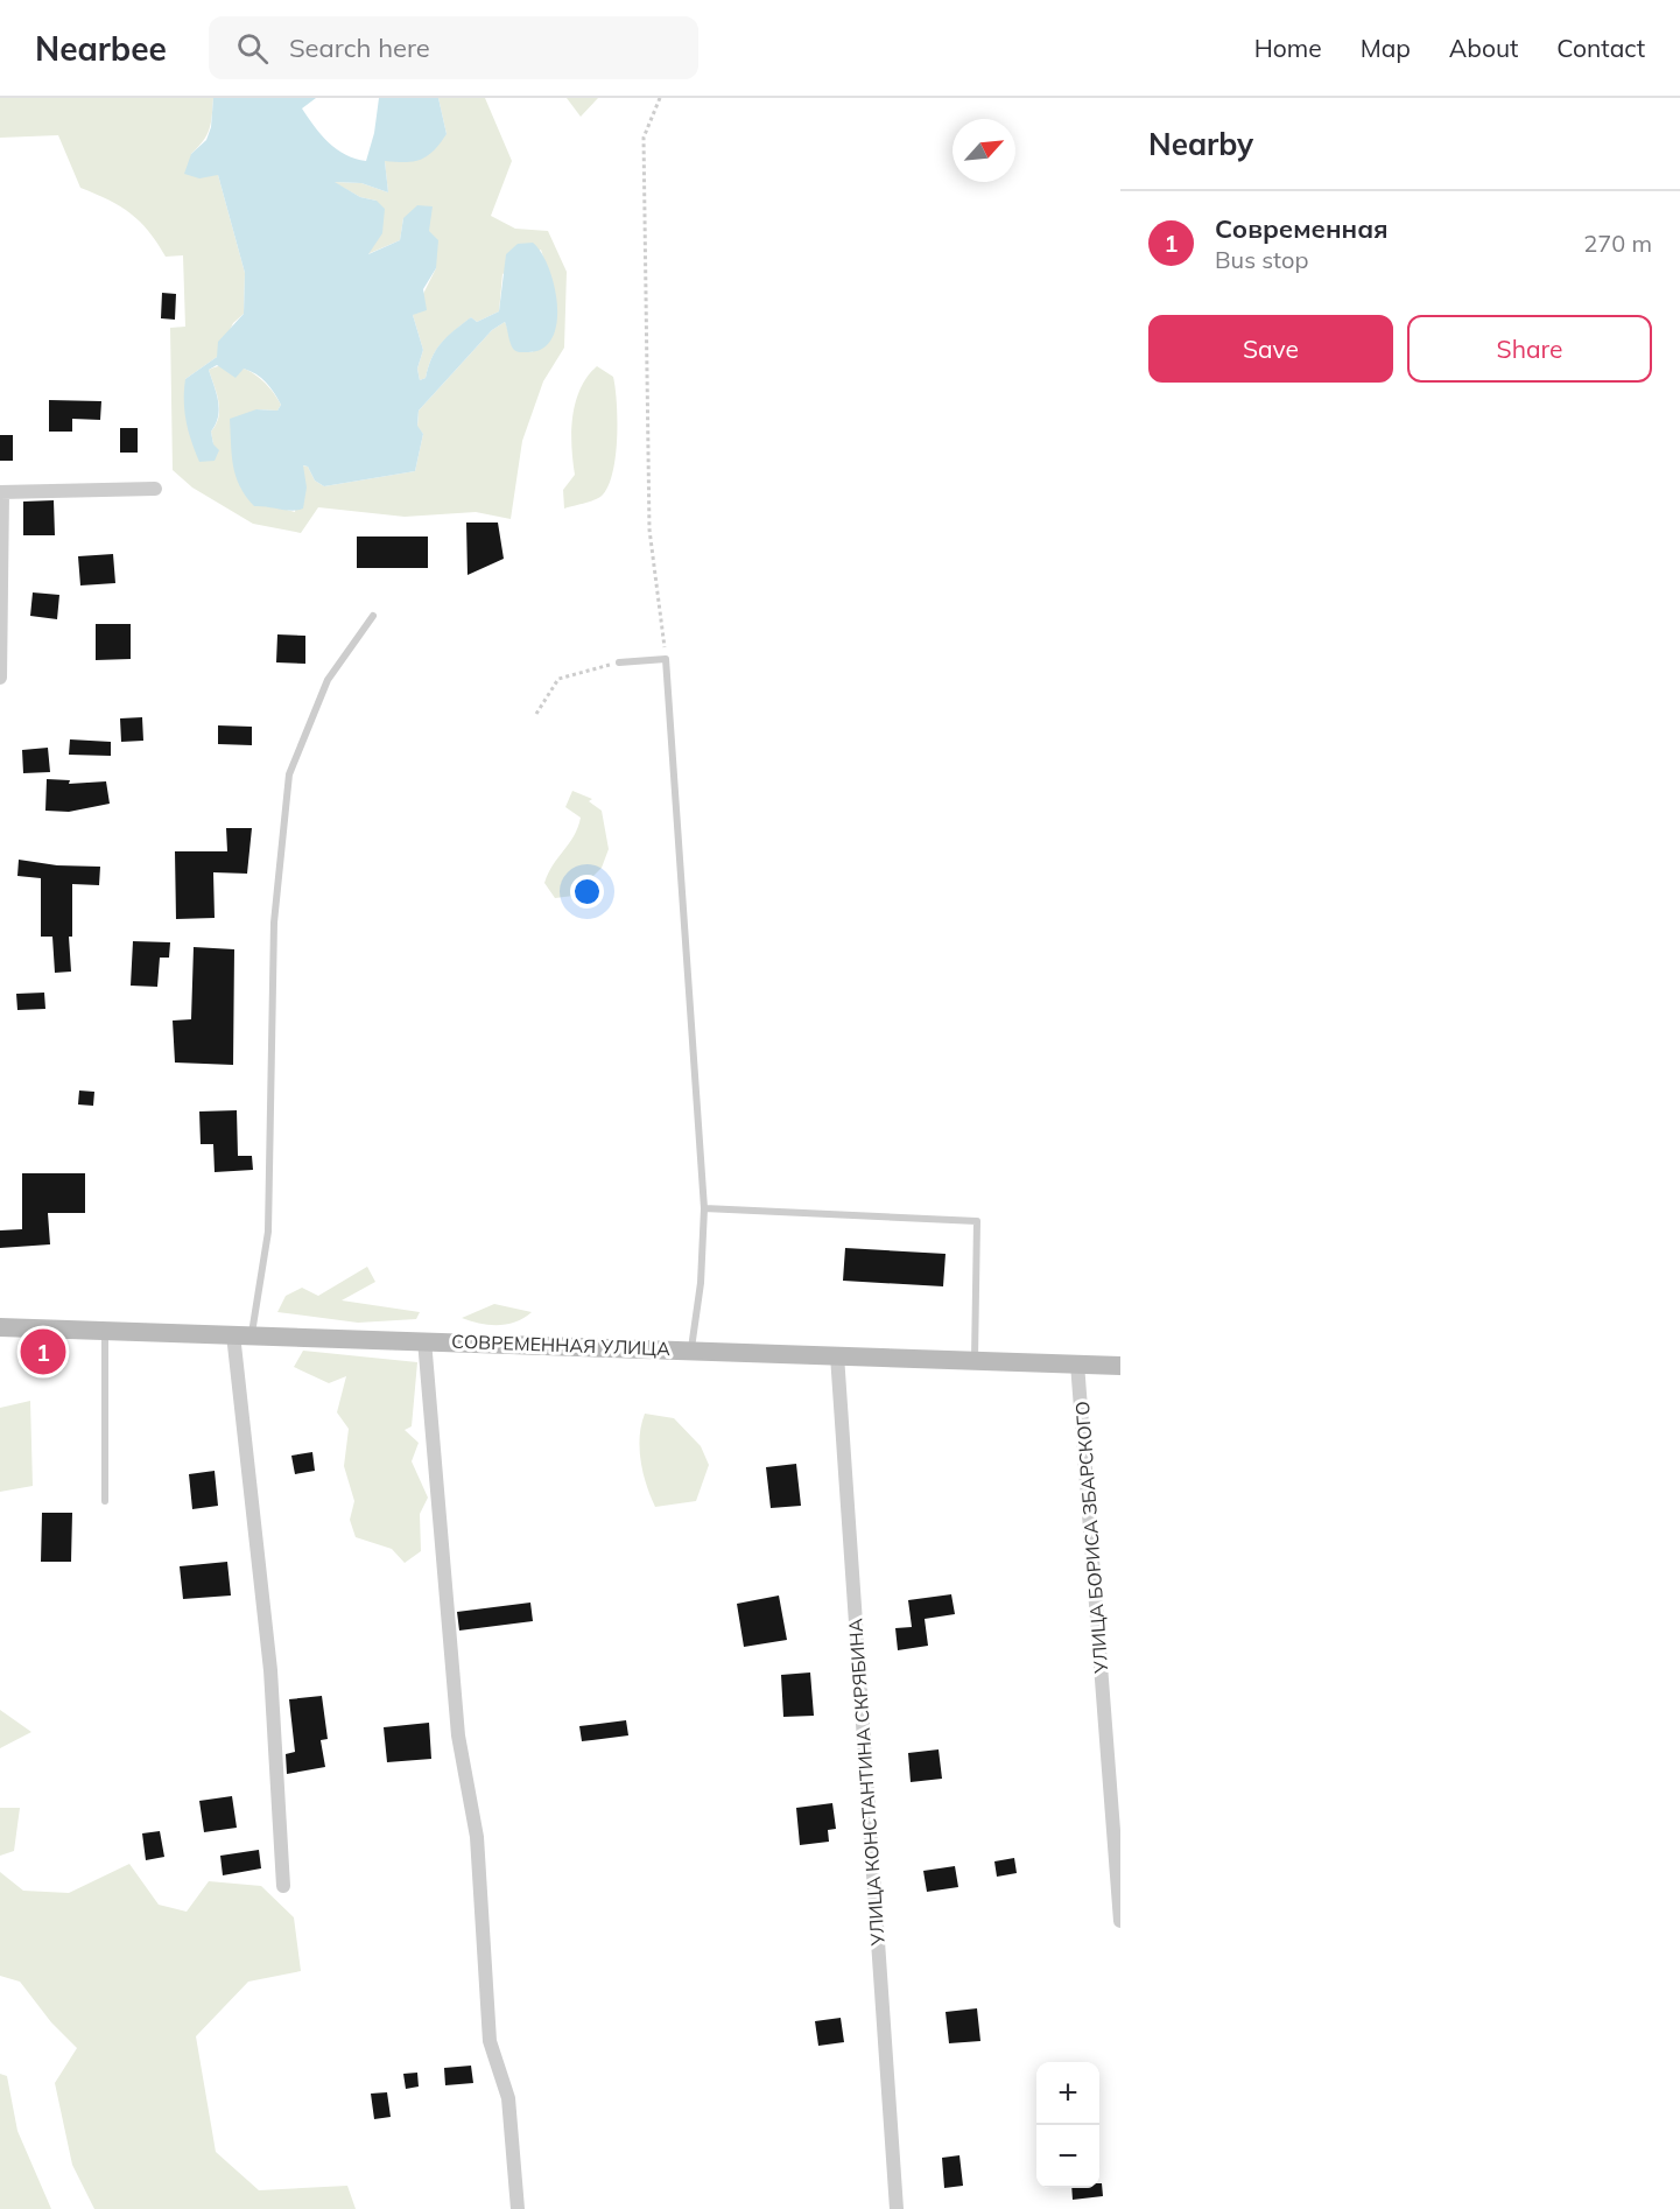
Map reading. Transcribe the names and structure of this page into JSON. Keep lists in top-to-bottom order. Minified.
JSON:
{"streets":{"street":["СОВРЕМЕННАЯ УЛИЦА","УЛИЦА БОРИСА ЗБАРСКОГО","УЛИЦА КОНСТАНТИНА СКРЯБИНА"]},"crossings":[["СОВРЕМЕННАЯ УЛИЦА","УЛИЦА БОРИСА ЗБАРСКОГО"],["СОВРЕМЕННАЯ УЛИЦА","УЛИЦА КОНСТАНТИНА СКРЯБИНА"]],"north":"top right","page":{"header":"Nearbee","search":"Search here","nav":["Home","Map","About","Contact"],"heading":"Nearby","list":[{"mark":"1","name":"Современная","note":"Bus stop","value":"270 m"}],"buttons":["Save","Share"],"pins":"1","map_buttons":["+","−"]}}
